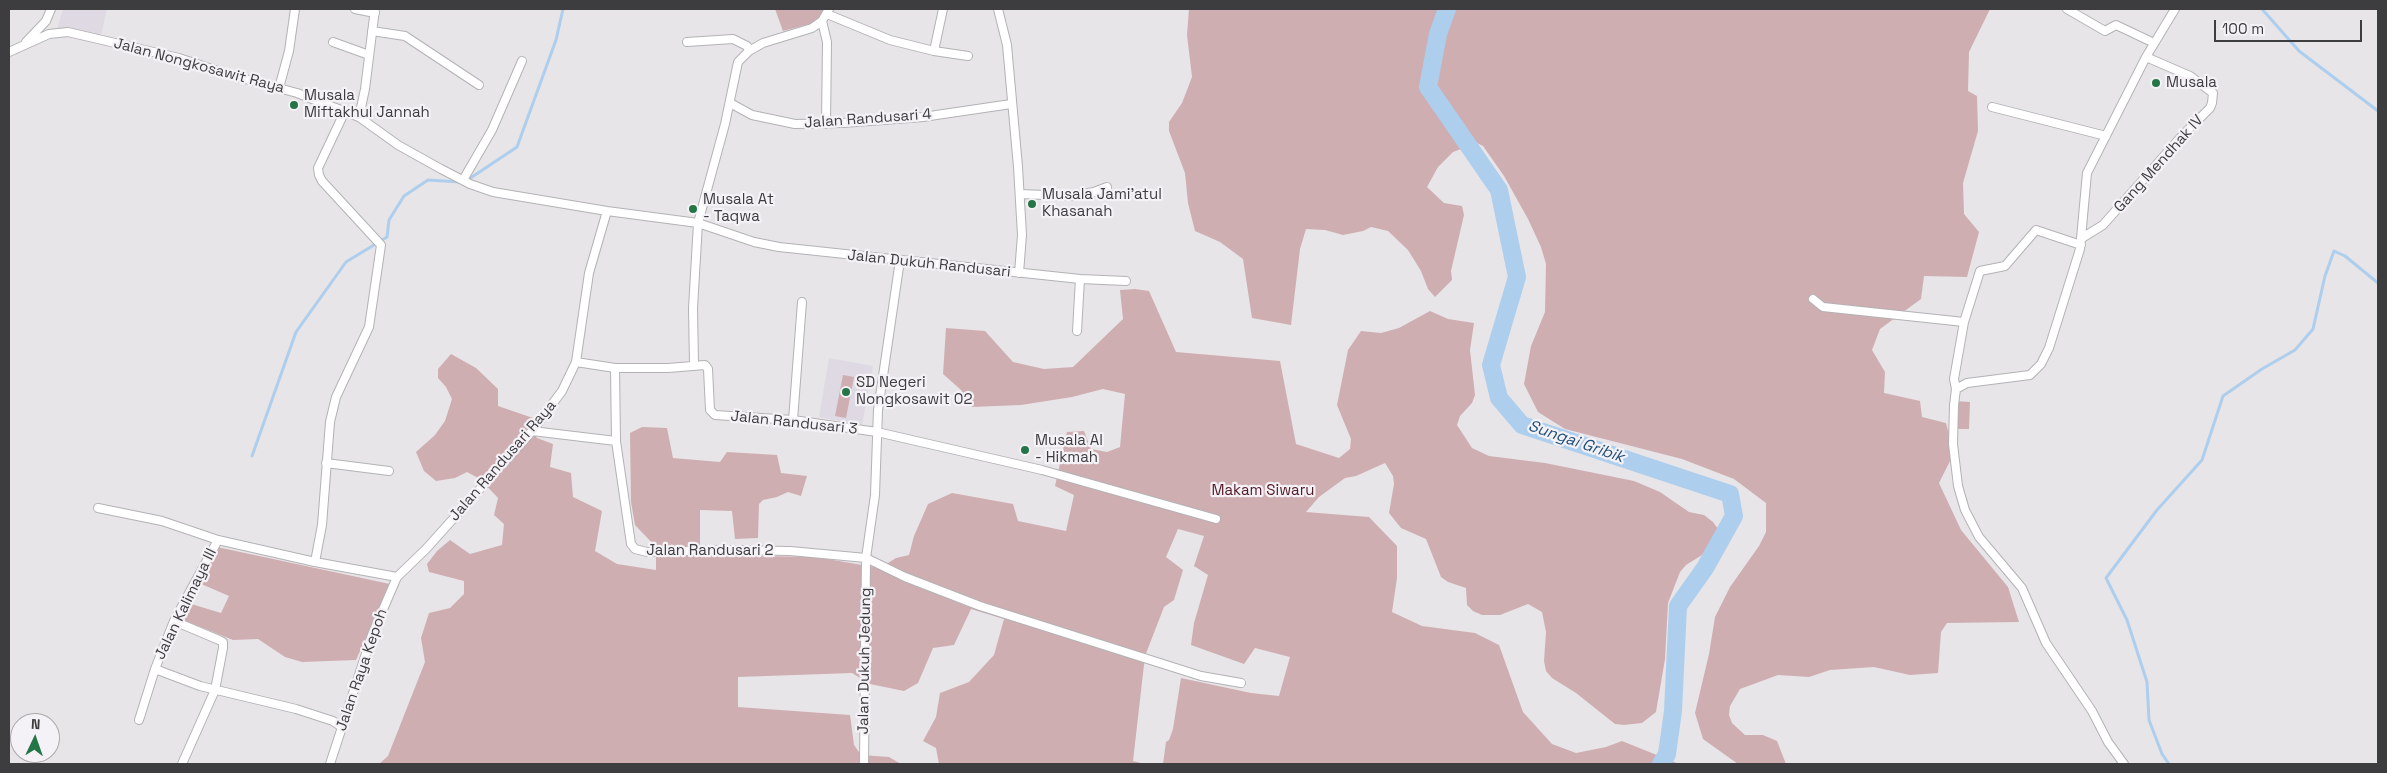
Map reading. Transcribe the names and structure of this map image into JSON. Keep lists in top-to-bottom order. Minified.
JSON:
{"streets":{"street":["Jalan Nongkosawit Raya","Jalan Randusari 4","Gang Mendhak IV","Jalan Dukuh Randusari","Jalan Randusari 3","Jalan Randusari Raya","Jalan Randusari 2","Jalan Kalimaya III","Jalan Dukuh Jedung","Jalan Raya Kepoh"]},"crossings":[["Jalan Nongkosawit Raya","Jalan Dukuh Randusari"],["Jalan Nongkosawit Raya","Jalan Randusari Raya"],["Jalan Randusari 4","Jalan Dukuh Randusari"],["Jalan Dukuh Randusari","Jalan Randusari Raya"],["Jalan Dukuh Randusari","Jalan Dukuh Jedung"],["Jalan Randusari 3","Jalan Dukuh Jedung"],["Jalan Randusari Raya","Jalan Raya Kepoh"],["Jalan Randusari 2","Jalan Dukuh Jedung"]],"water":["Sungai Gribik"],"parks":["Makam Siwaru"],"places":["Musala","Musala Miftakhul Jannah","Musala Jami'atul Khasanah","Musala At - Taqwa","SD Negeri Nongkosawit 02","Musala Al - Hikmah"],"scale_bar":"100 m","north":"top"}
